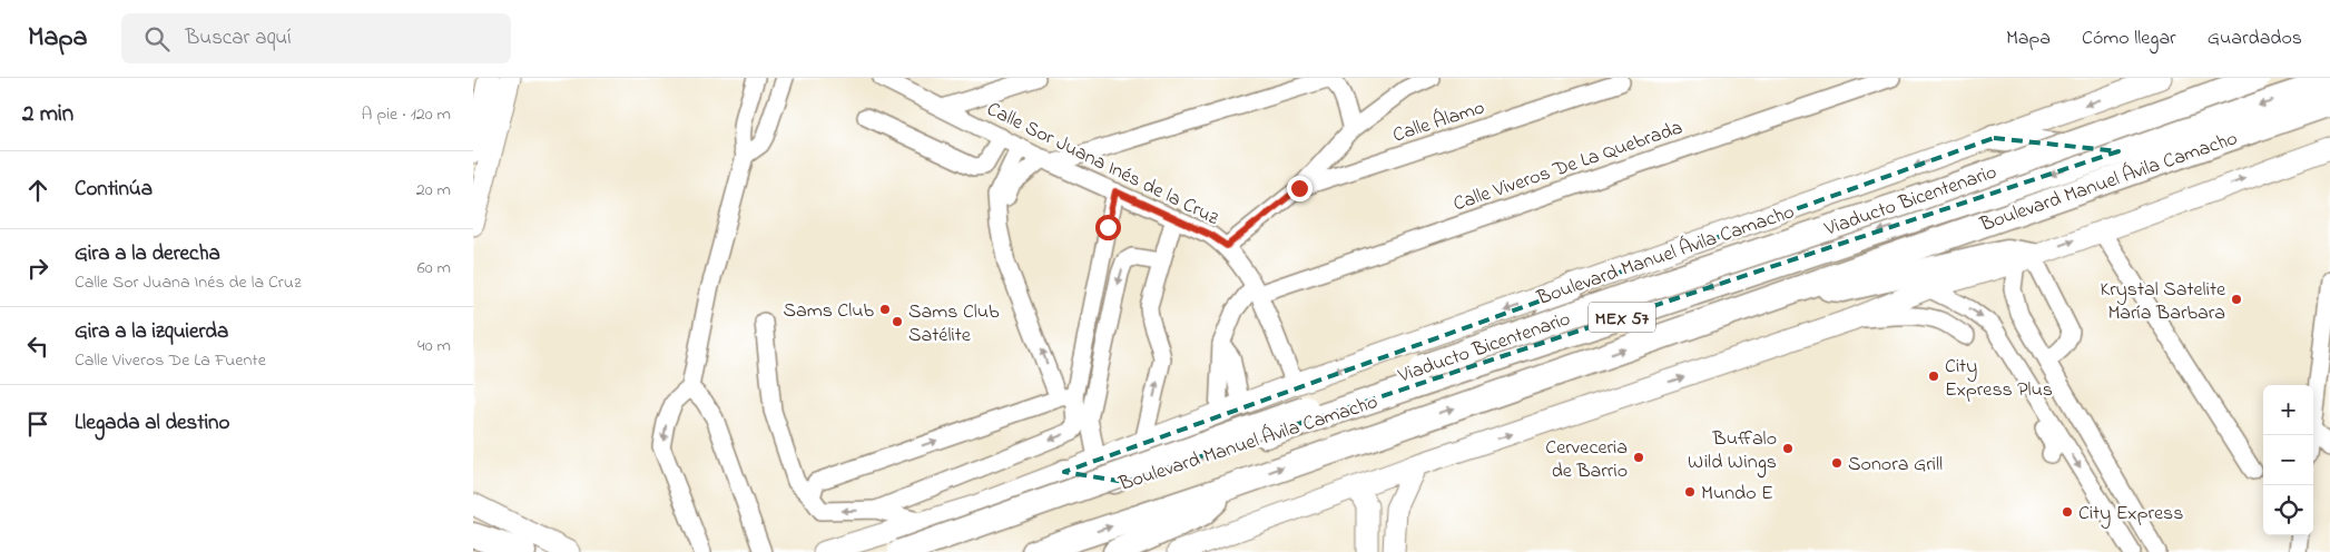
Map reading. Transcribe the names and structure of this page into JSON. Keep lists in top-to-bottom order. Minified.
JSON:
{"streets":{"highway":["Boulevard Manuel Ávila Camacho","Viaducto Bicentenario","MEX 57"],"street":["Calle Álamo","Calle Sor Juana Inés de la Cruz","Calle Viveros De La Quebrada"]},"crossings":[["Calle Sor Juana Inés de la Cruz","Calle Viveros De La Quebrada"],["Calle Sor Juana Inés de la Cruz","Boulevard Manuel Ávila Camacho"],["Boulevard Manuel Ávila Camacho","Viaducto Bicentenario"]],"places":["Krystal Satelite María Barbara","Sams Club","Sams Club Satélite","City Express Plus","Buffalo Wild Wings","Cerveceria de Barrio","Sonora Grill","Mundo E","City Express"],"page":{"header":"Mapa","search":"Buscar aquí","nav":["Mapa","Cómo llegar","Guardados"],"heading":["2 min","A pie · 120 m"],"list":[["Continúa","20 m"],["Gira a la derecha","Calle Sor Juana Inés de la Cruz","60 m"],["Gira a la izquierda","Calle Viveros De La Fuente","40 m"],"Llegada al destino"],"map_buttons":["+","−"]}}
